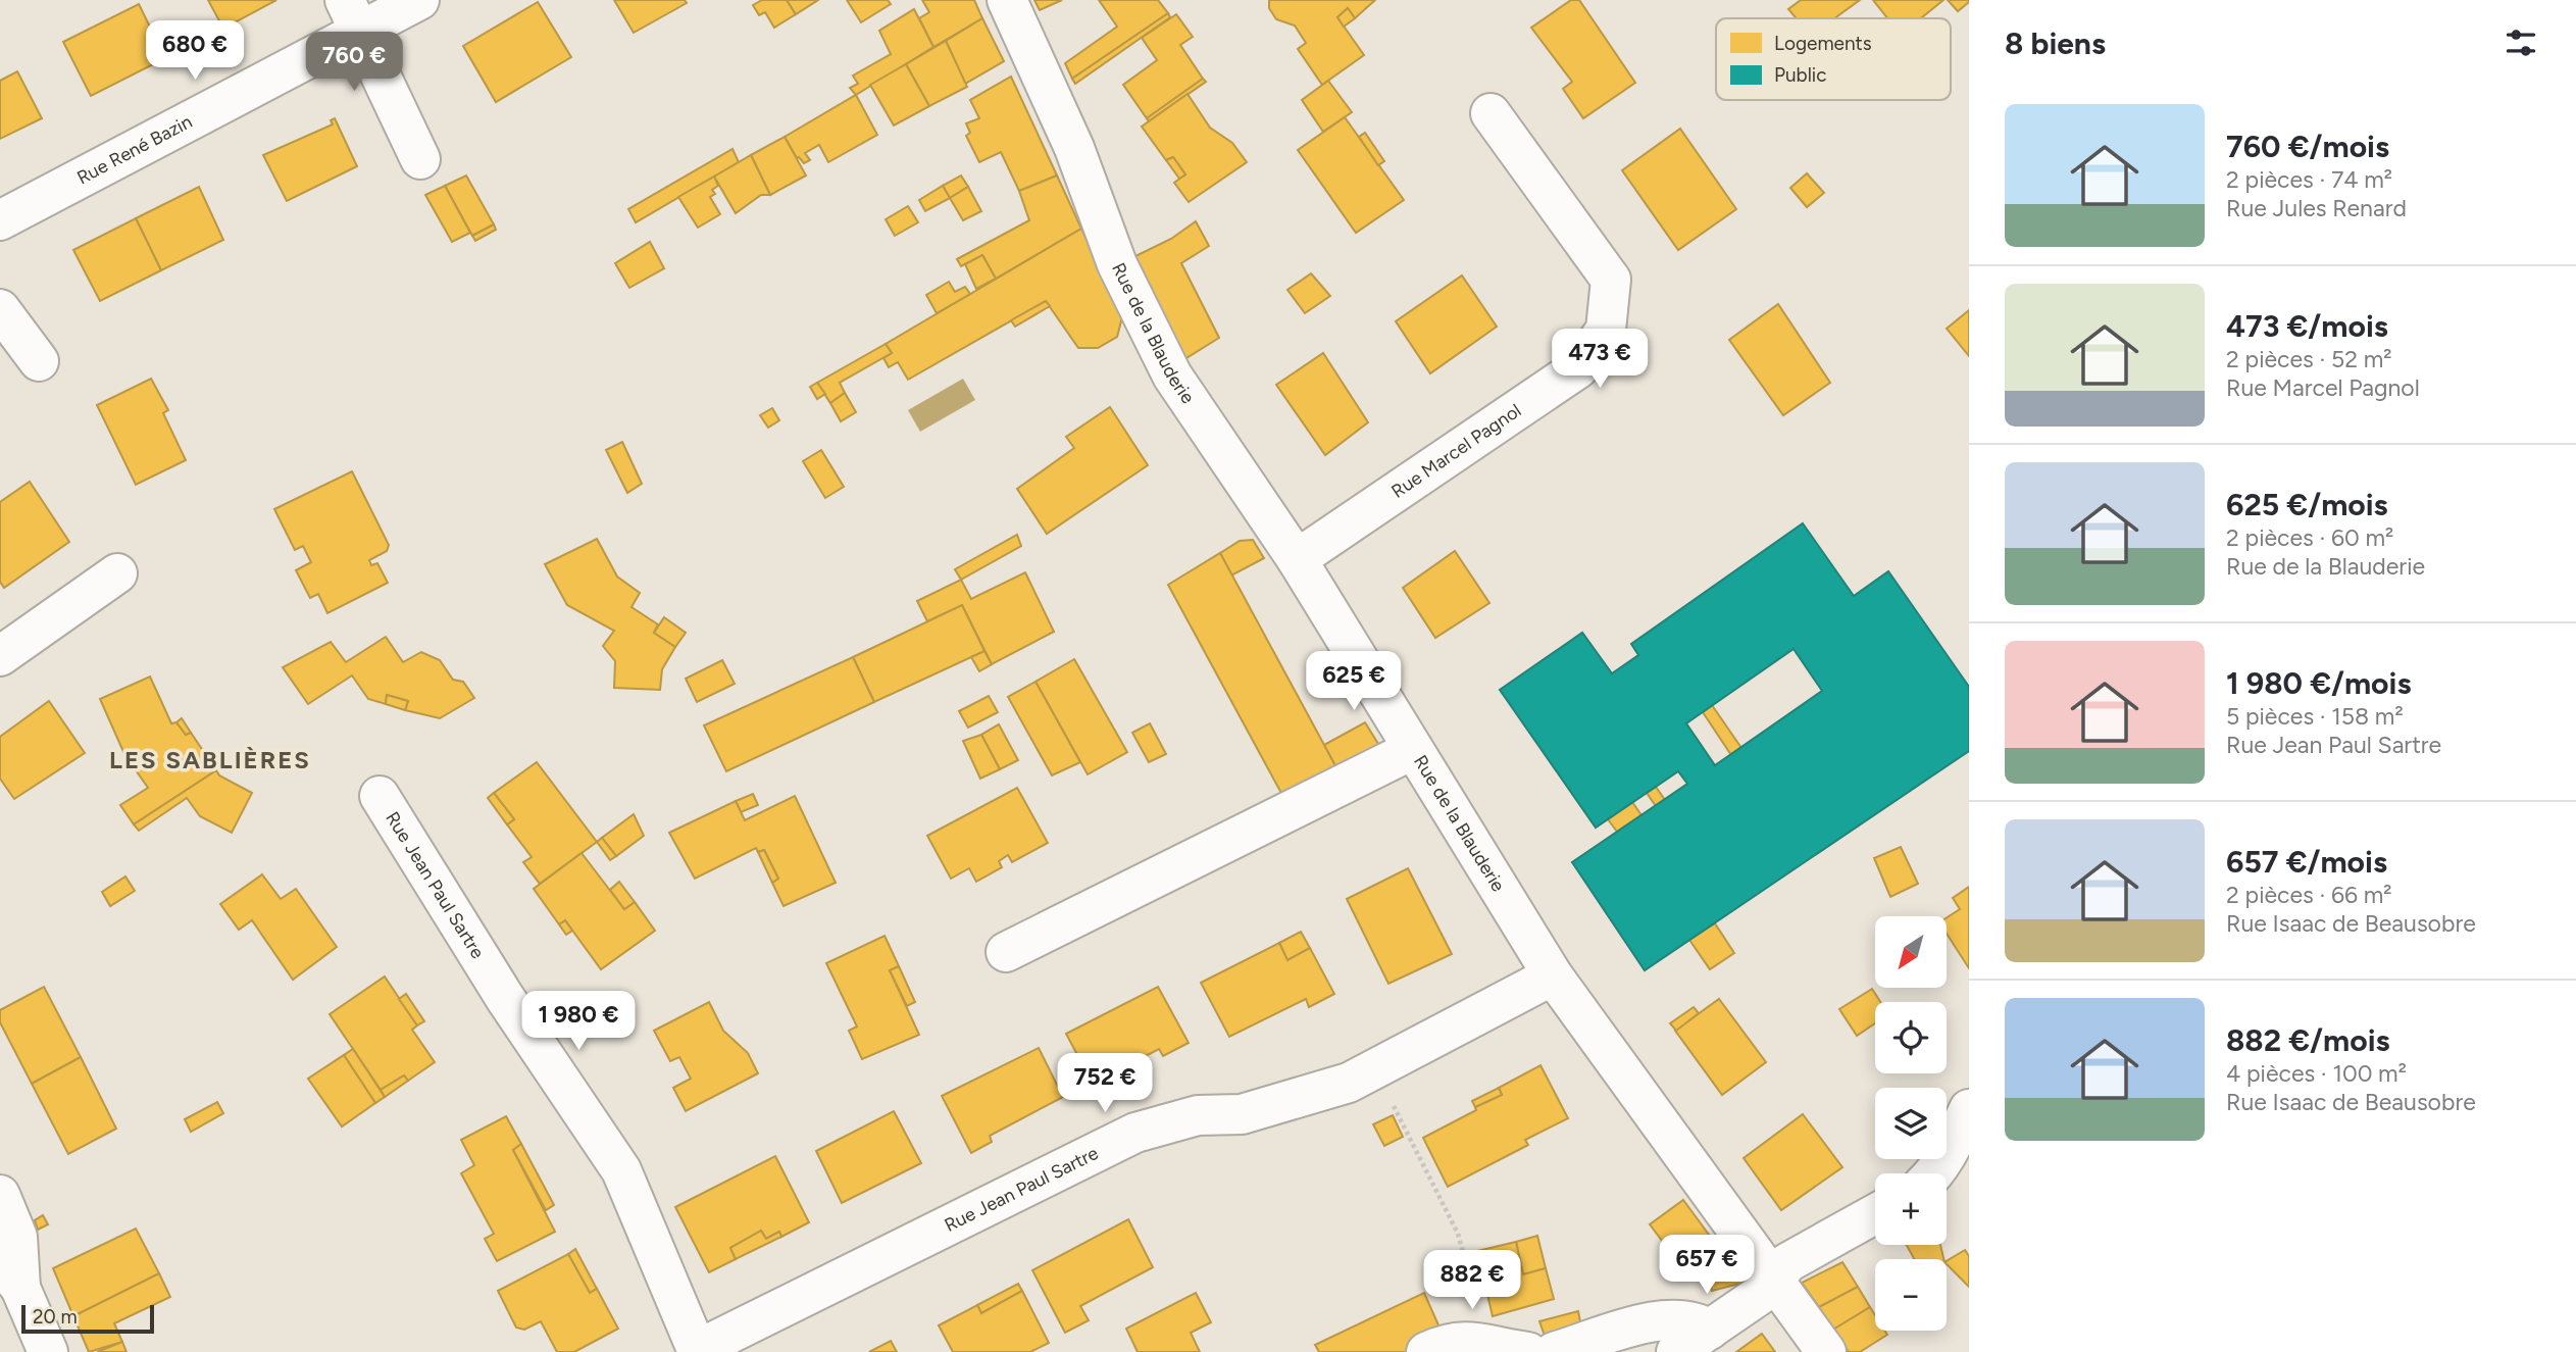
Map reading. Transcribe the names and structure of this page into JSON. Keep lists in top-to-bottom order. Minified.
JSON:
{"streets":{"street":["Rue René Bazin","Rue de la Blauderie","Rue Marcel Pagnol","Rue Jean Paul Sartre"]},"crossings":[["Rue de la Blauderie","Rue Marcel Pagnol"],["Rue de la Blauderie","Rue Jean Paul Sartre"]],"districts":["LES SABLIÈRES"],"legend":["Logements","Public"],"scale_bar":"20 m","north":"bottom left","page":{"heading":"8 biens","price":["680 €","760 €","473 €","625 €","1 980 €","752 €","657 €","882 €"],"list":[{"name":"760 €/mois","note":"2 pièces · 74 m² · Rue Jules Renard"},{"name":"473 €/mois","note":"2 pièces · 52 m² · Rue Marcel Pagnol"},{"name":"625 €/mois","note":"2 pièces · 60 m² · Rue de la Blauderie"},{"name":"1 980 €/mois","note":"5 pièces · 158 m² · Rue Jean Paul Sartre"},{"name":"657 €/mois","note":"2 pièces · 66 m² · Rue Isaac de Beausobre"},{"name":"882 €/mois","note":"4 pièces · 100 m² · Rue Isaac de Beausobre"}],"map_buttons":["+","−"],"scale":"20 m"}}
